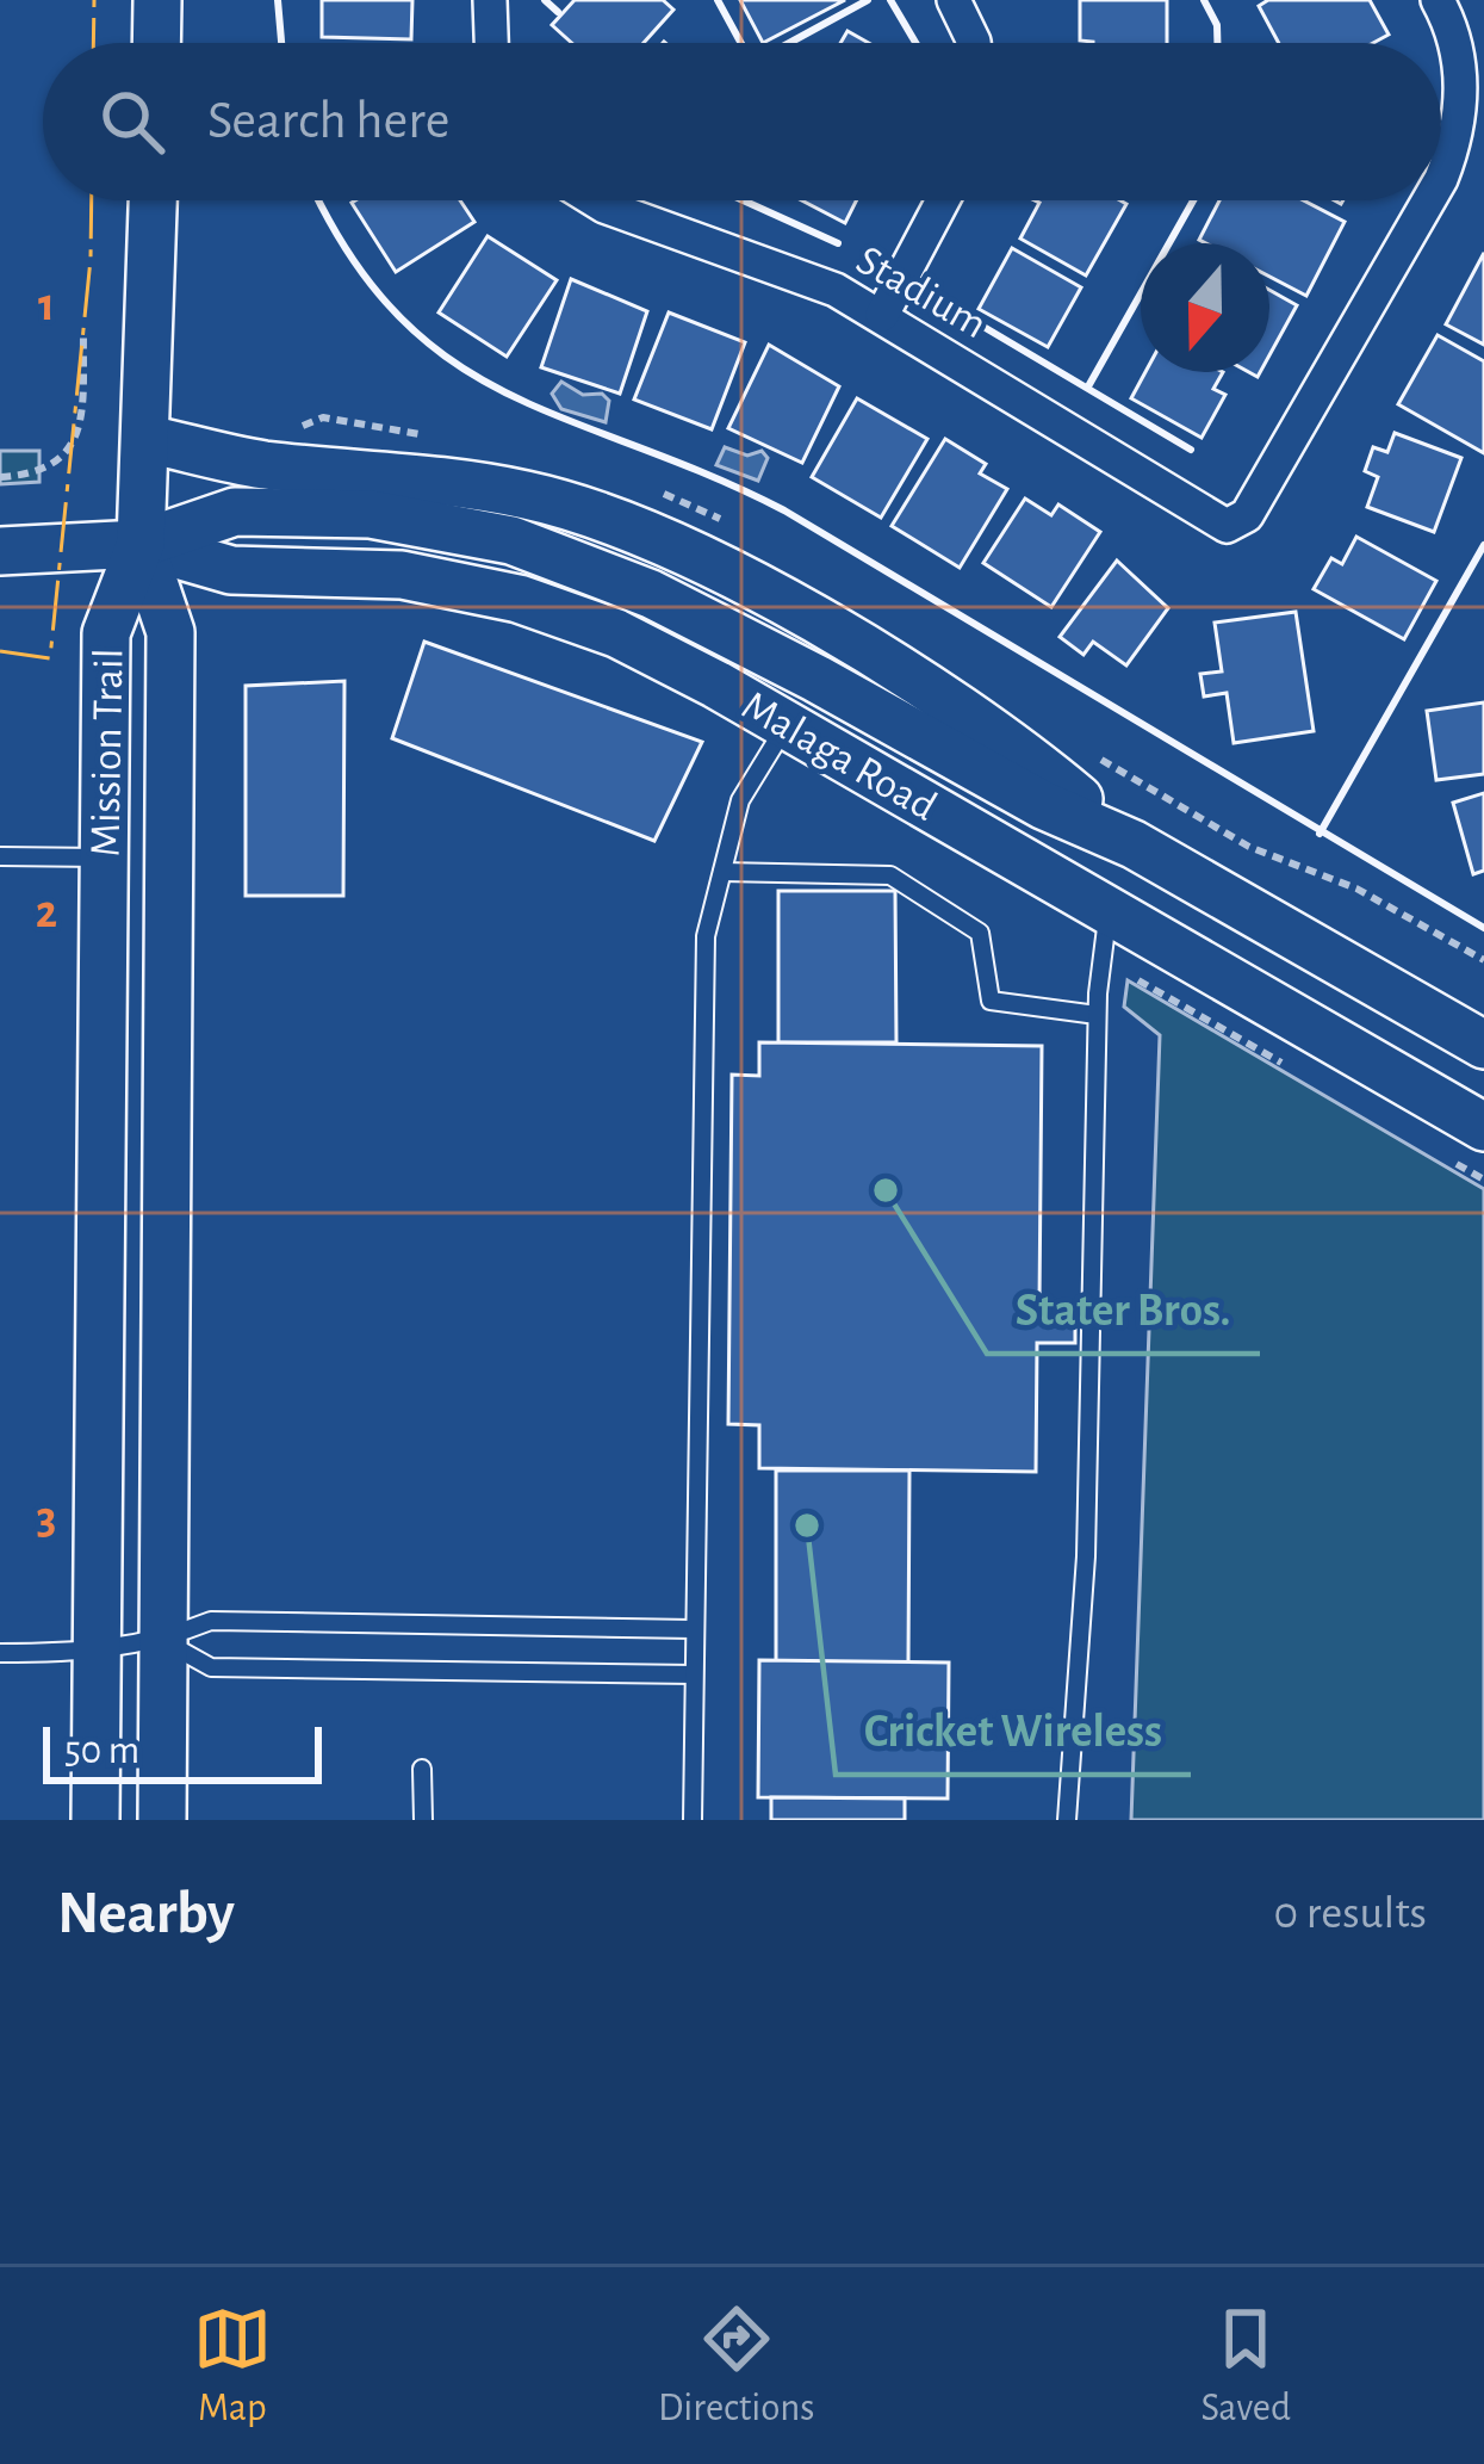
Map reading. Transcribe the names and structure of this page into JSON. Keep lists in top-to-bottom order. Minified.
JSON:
{"streets":{"street":["Stadium","Mission Trail","Malaga Road"]},"crossings":[["Mission Trail","Malaga Road"]],"places":["Stater Bros.","Cricket Wireless"],"scale_bar":"50 m","north":"bottom","page":{"search":"Search here","scale":"50 m","heading":["Nearby","0 results"],"nav":["Map","Directions","Saved"]},"grid":{"rows":["1","2","3"]}}
